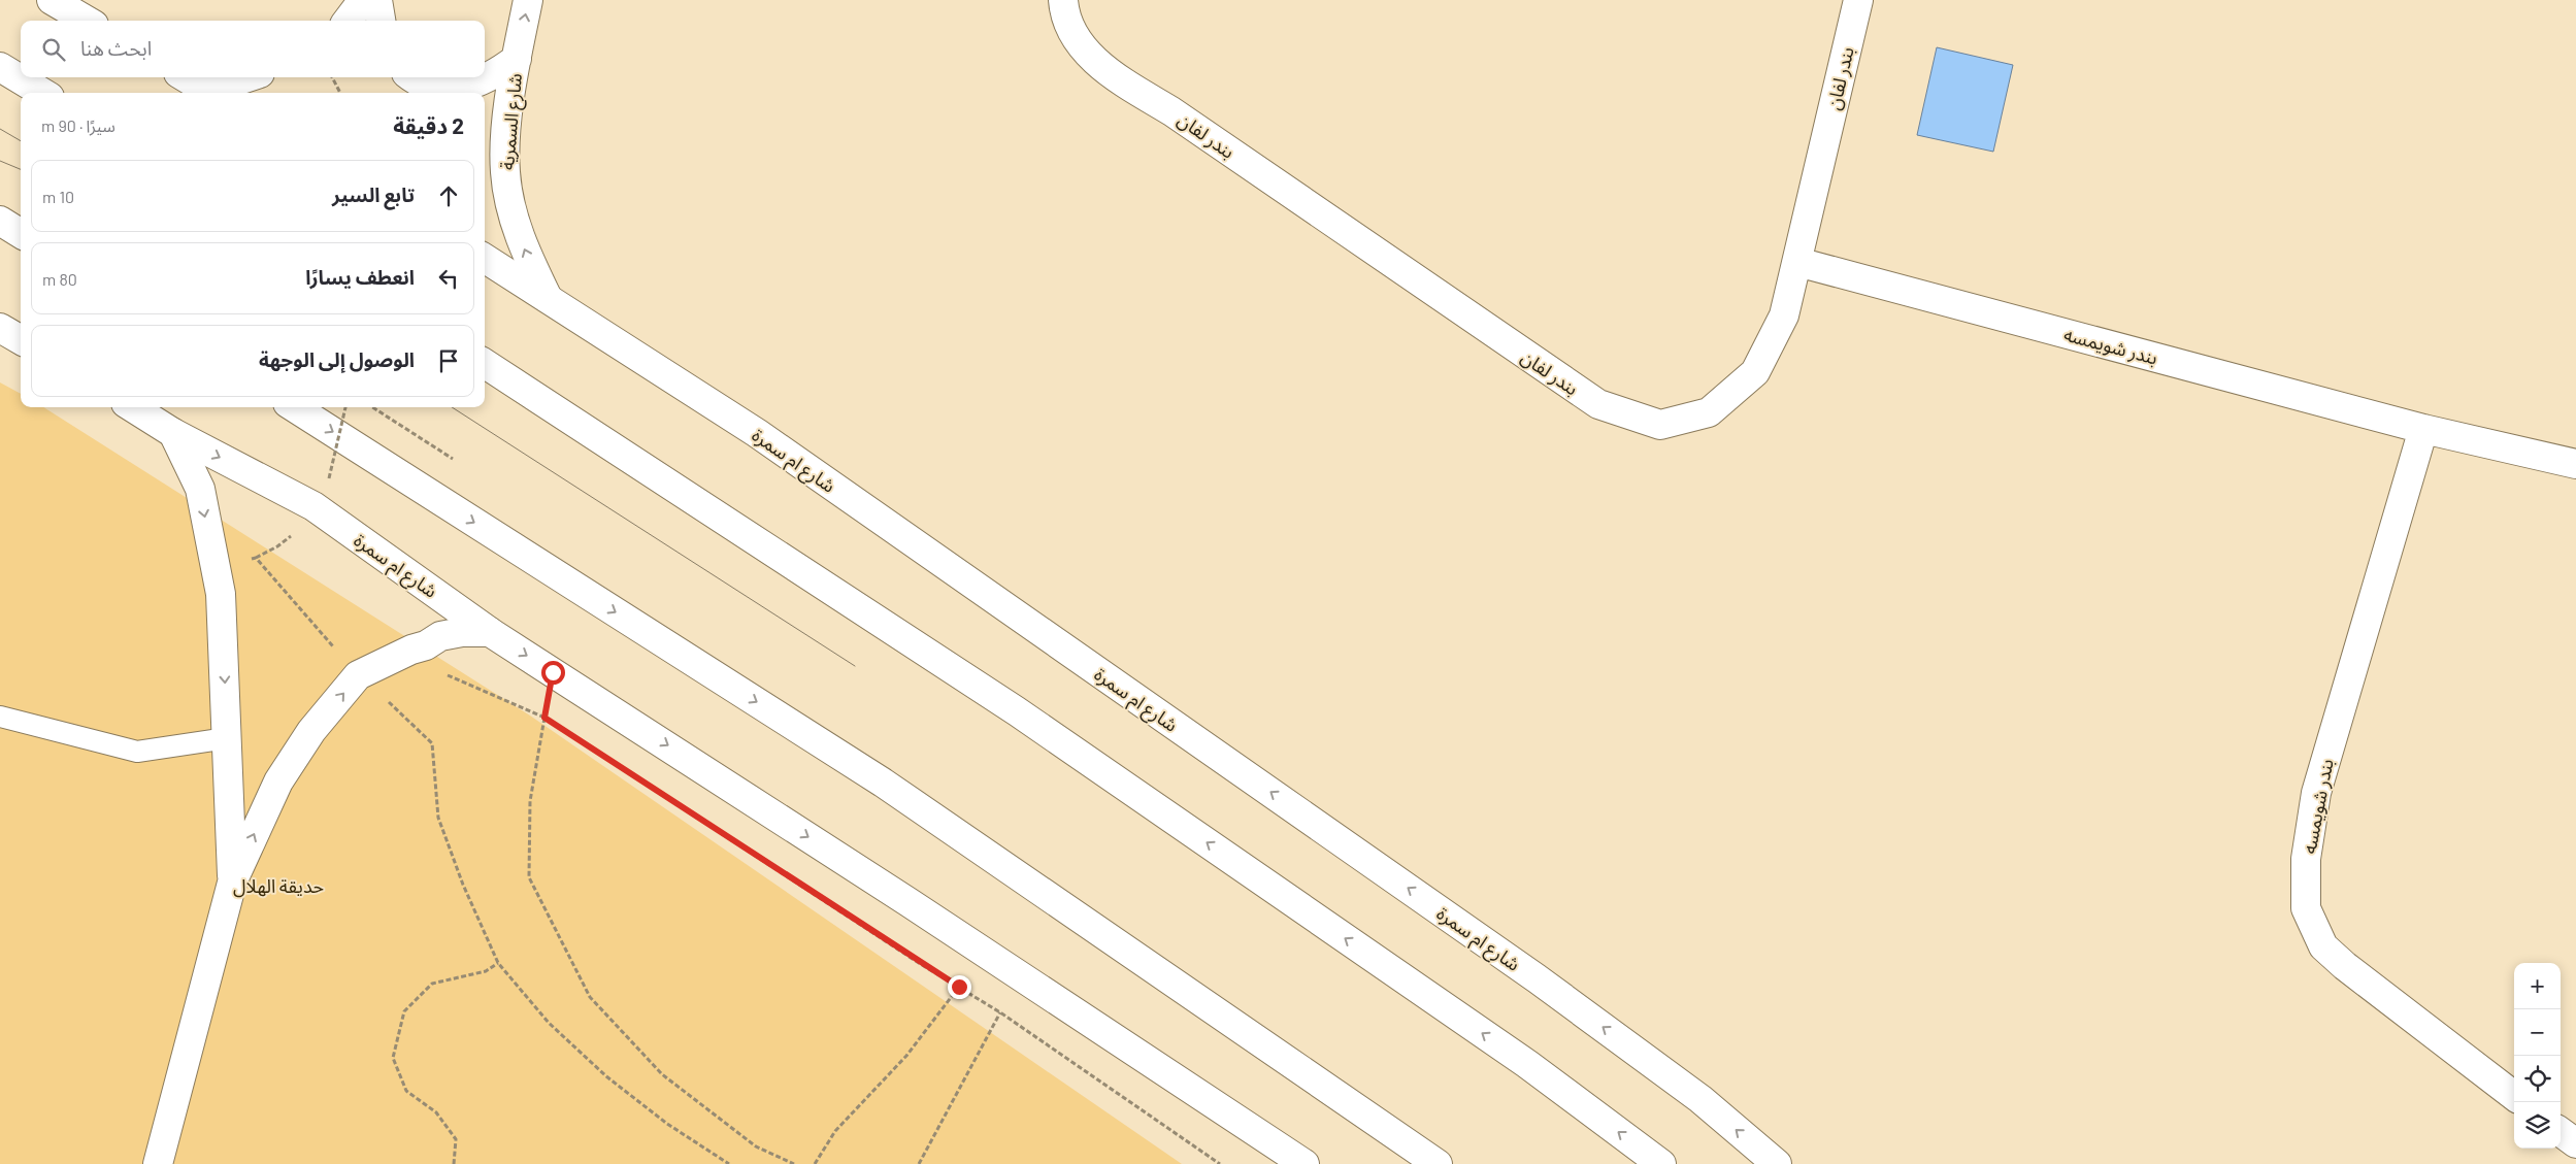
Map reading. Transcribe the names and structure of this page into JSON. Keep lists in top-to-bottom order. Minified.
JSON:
{"streets":{"street":["بندر لفان","شارع السمرية","بندر شويمسه","شارع ام سمرة"]},"crossings":[["بندر لفان","بندر شويمسه"],["شارع السمرية","شارع ام سمرة"]],"one_way":["شارع السمرية"],"parks":["حديقة الهلال"],"page":{"search":"ابحث هنا","heading":["2 دقيقة","سيرًا · 90 m"],"list":[["تابع السير","10 m"],["انعطف يسارًا","80 m"],"الوصول إلى الوجهة"],"map_buttons":["+","−"]}}
